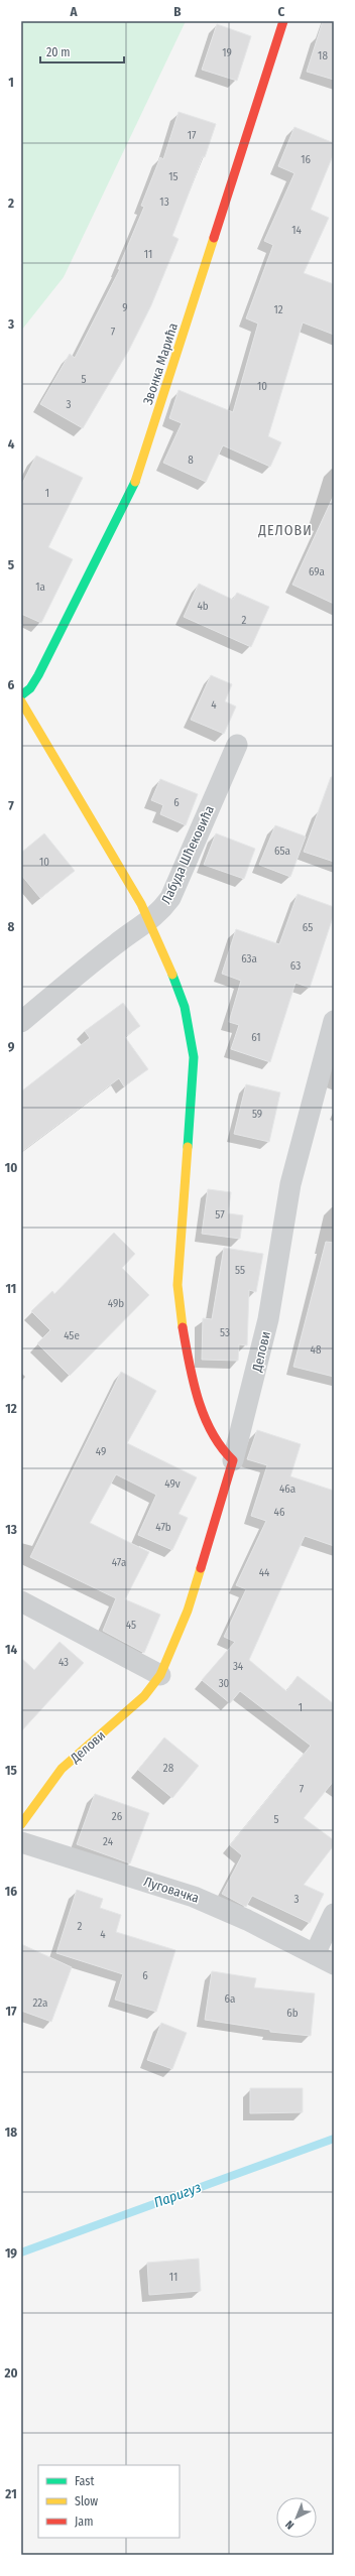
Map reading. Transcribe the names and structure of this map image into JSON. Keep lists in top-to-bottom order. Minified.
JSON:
{"streets":{"street":["Звонка Марића","Лабуда Шћековића","Делови","Луговачка"]},"districts":["ДЕЛОВИ"],"water":["Паригуз"],"house_numbers":["19","18","17","16","15","13","14","11","9","12","7","5","10","3","8","1","69a","1a","4b","2","4","6","65a","10","65","63a","63","61","59","57","55","49b","53","45e","48","49","49v","46a","46","47b","47a","44","45","43","34","30","1","28","7","26","5","24","3","2","4","6","6a","22a","6b","11"],"legend":["Fast","Slow","Jam"],"scale_bar":"20 m","north":"bottom left","grid":{"columns":["A","B","C"],"rows":["1","2","3","4","5","6","7","8","9","10","11","12","13","14","15","16","17","18","19","20","21"]}}
